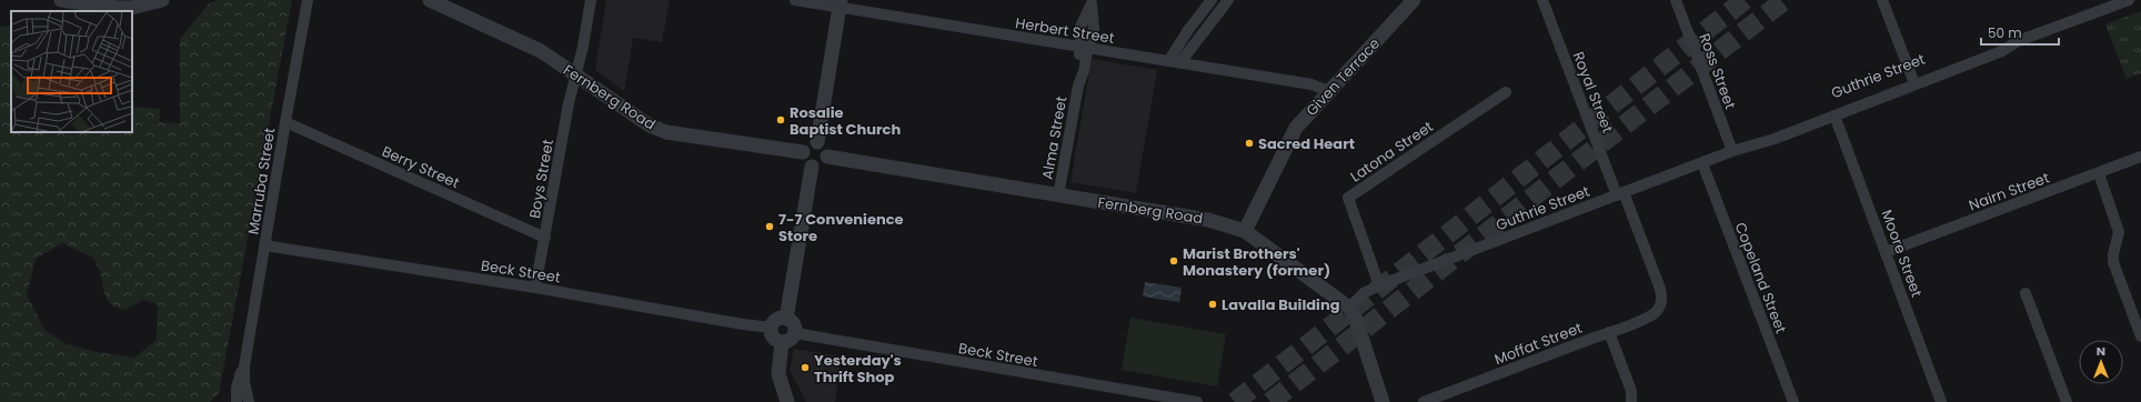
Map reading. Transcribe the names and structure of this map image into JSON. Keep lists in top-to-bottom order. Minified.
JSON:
{"streets":{"street":["Herbert Street","Ross Street","Guthrie Street","Given Terrace","Royal Street","Fernberg Road","Alma Street","Latona Street","Berry Street","Boys Street","Marruba Street","Nairn Street","Moore Street","Beck Street","Copeland Street","Moffat Street"]},"crossings":[["Herbert Street","Given Terrace"],["Herbert Street","Alma Street"],["Ross Street","Guthrie Street"],["Guthrie Street","Royal Street"],["Guthrie Street","Fernberg Road"],["Guthrie Street","Latona Street"],["Guthrie Street","Moore Street"],["Guthrie Street","Copeland Street"],["Given Terrace","Fernberg Road"],["Royal Street","Moffat Street"],["Fernberg Road","Alma Street"],["Fernberg Road","Boys Street"],["Berry Street","Boys Street"],["Berry Street","Marruba Street"],["Boys Street","Beck Street"],["Marruba Street","Beck Street"],["Nairn Street","Moore Street"]],"places":["Rosalie Baptist Church","Sacred Heart","7-7 Convenience Store","Marist Brothers' Monastery (former)","Lavalla Building","Yesterday's Thrift Shop"],"scale_bar":"50 m","north":"top"}
